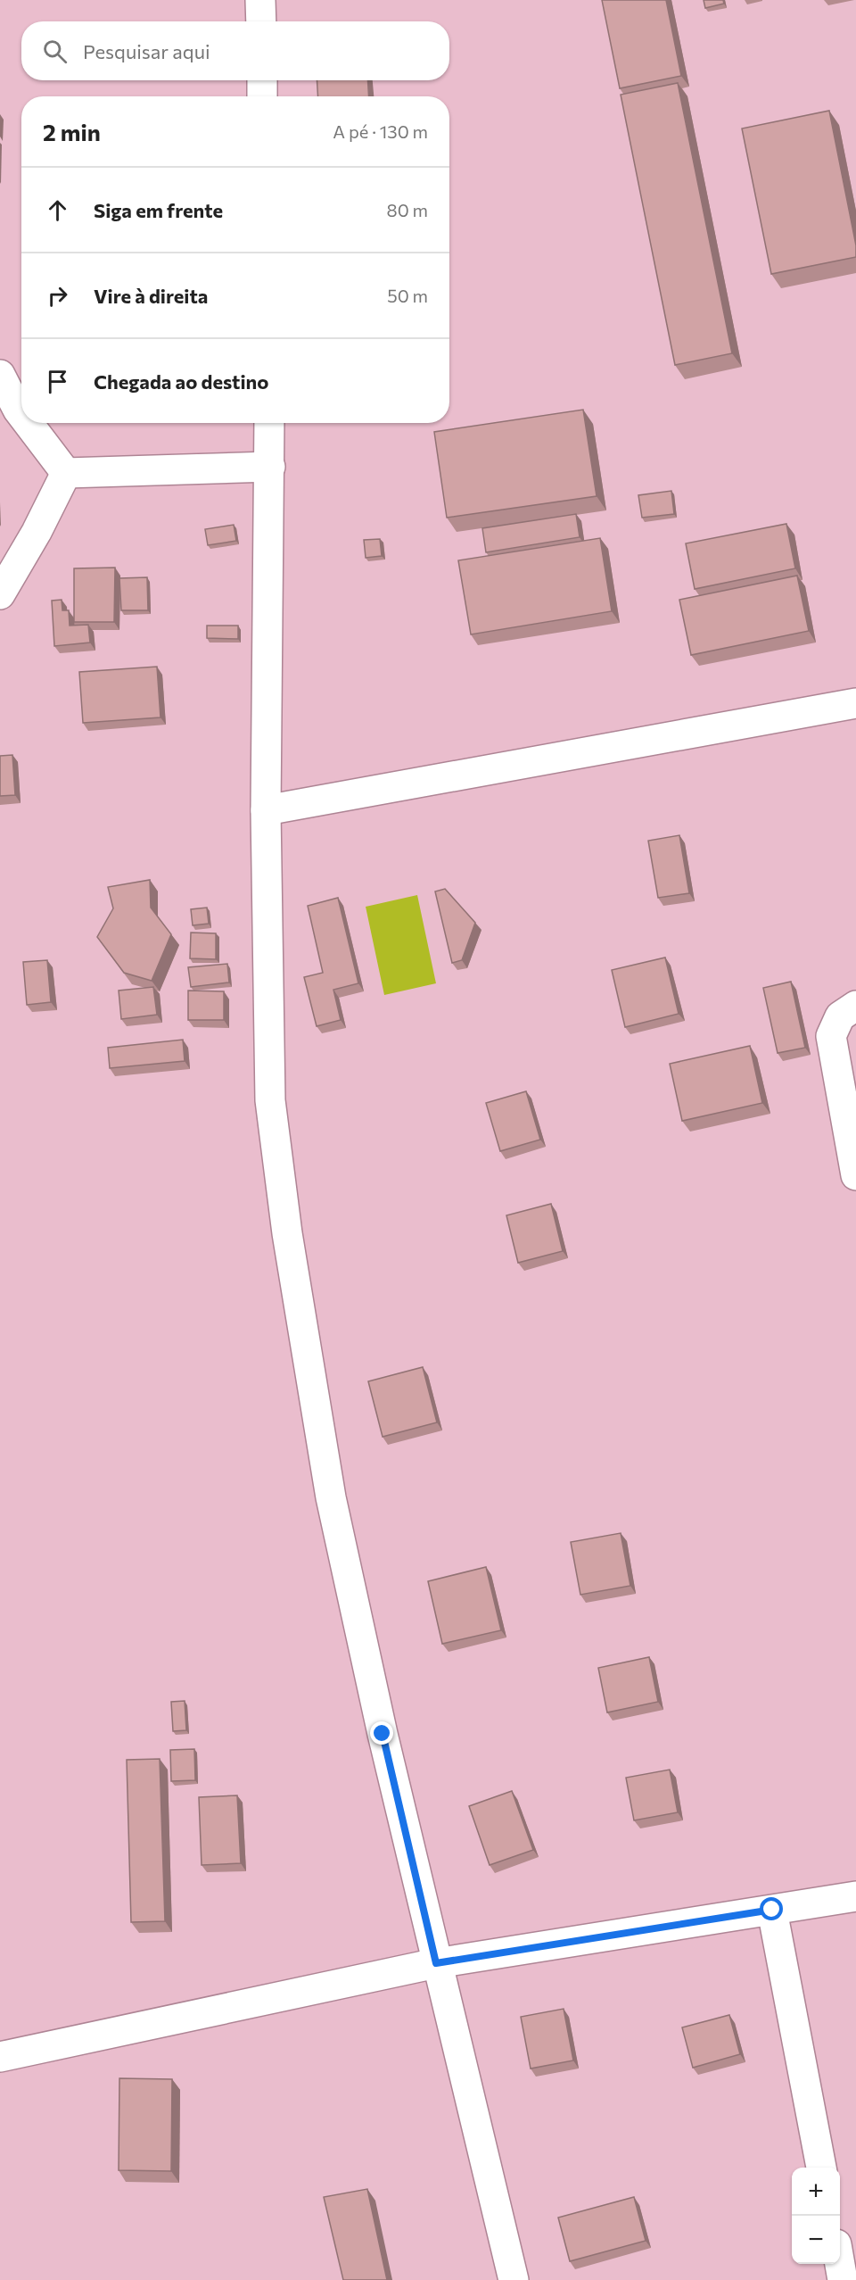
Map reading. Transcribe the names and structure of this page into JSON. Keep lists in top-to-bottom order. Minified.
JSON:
{"page":{"search":"Pesquisar aqui","heading":["2 min","A pé · 130 m"],"list":[["Siga em frente","80 m"],["Vire à direita","50 m"],"Chegada ao destino"],"map_buttons":["+","−"]}}
